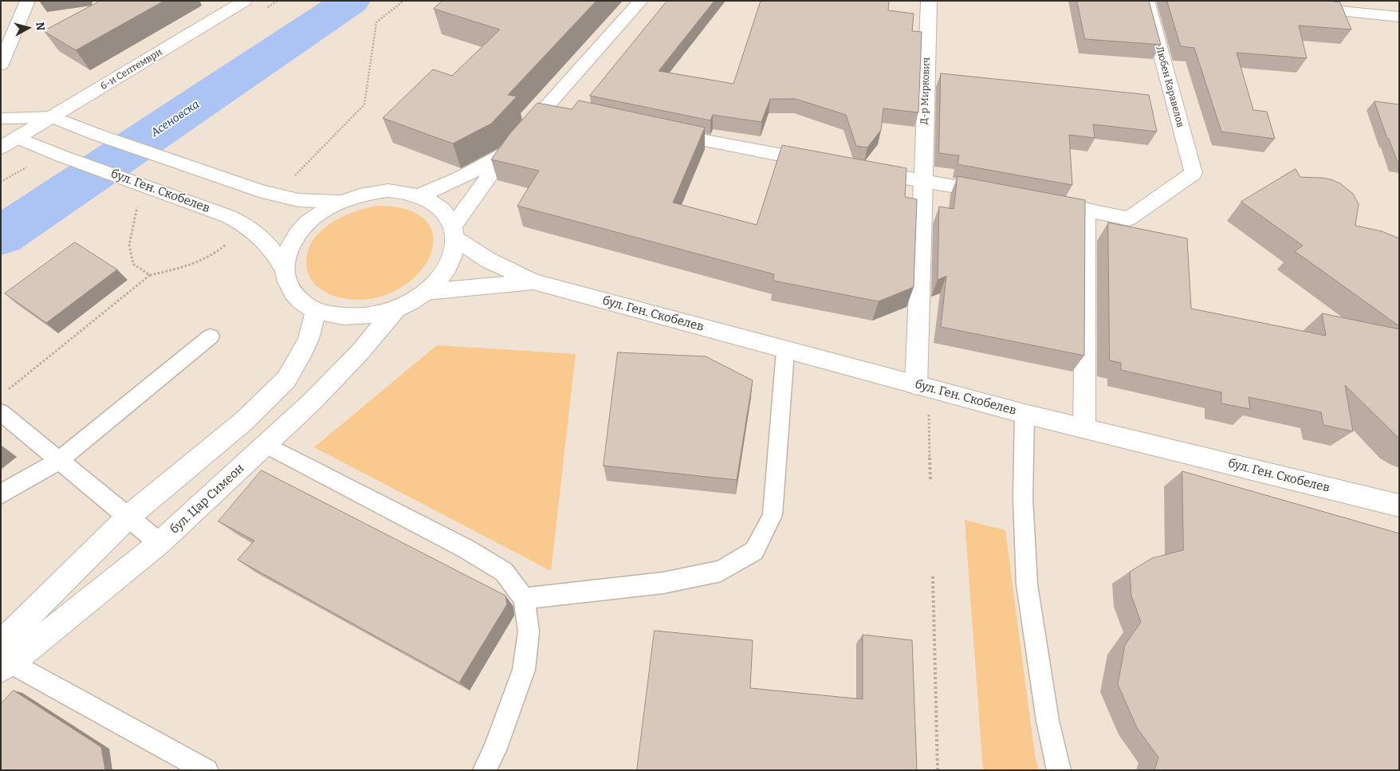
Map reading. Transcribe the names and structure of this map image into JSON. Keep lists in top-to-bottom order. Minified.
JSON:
{"streets":{"street":["6-и Септември","Любен Каравелов","Д-р Миркович","бул. Ген. Скобелев","бул. Цар Симеон"]},"crossings":[["6-и Септември","бул. Ген. Скобелев"],["Д-р Миркович","бул. Ген. Скобелев"]],"water":["Асеновска"],"north":"right"}
